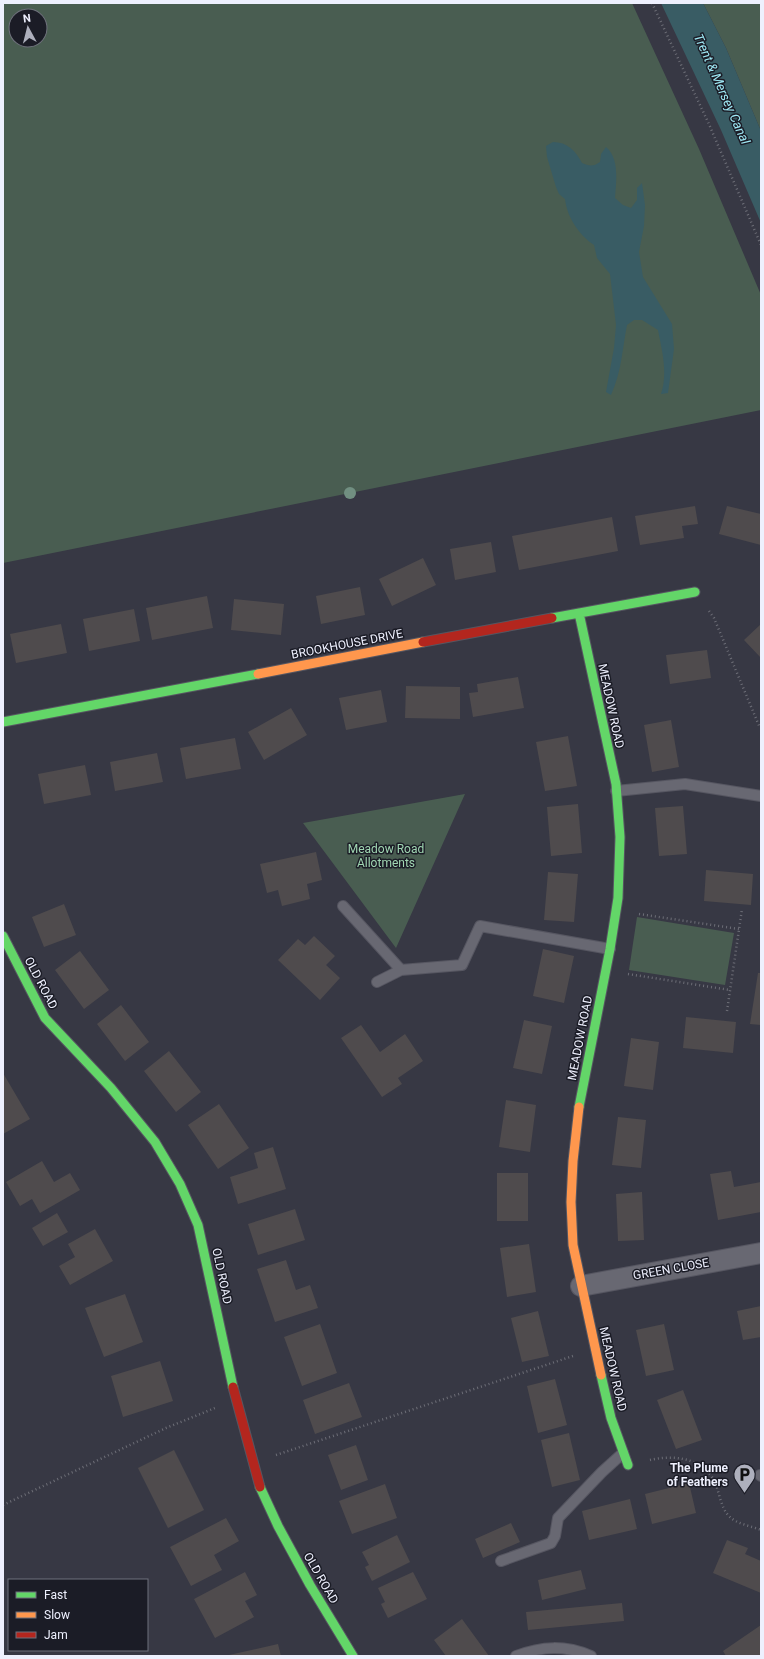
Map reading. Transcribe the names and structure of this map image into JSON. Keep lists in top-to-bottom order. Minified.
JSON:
{"streets":{"street":["BROOKHOUSE DRIVE","MEADOW ROAD","OLD ROAD","GREEN CLOSE"]},"crossings":[["BROOKHOUSE DRIVE","MEADOW ROAD"],["MEADOW ROAD","GREEN CLOSE"]],"water":["Trent & Mersey Canal"],"parks":["Meadow Road Allotments"],"places":{"parking":["The Plume of Feathers"]},"legend":["Fast","Slow","Jam"],"north":"top"}
